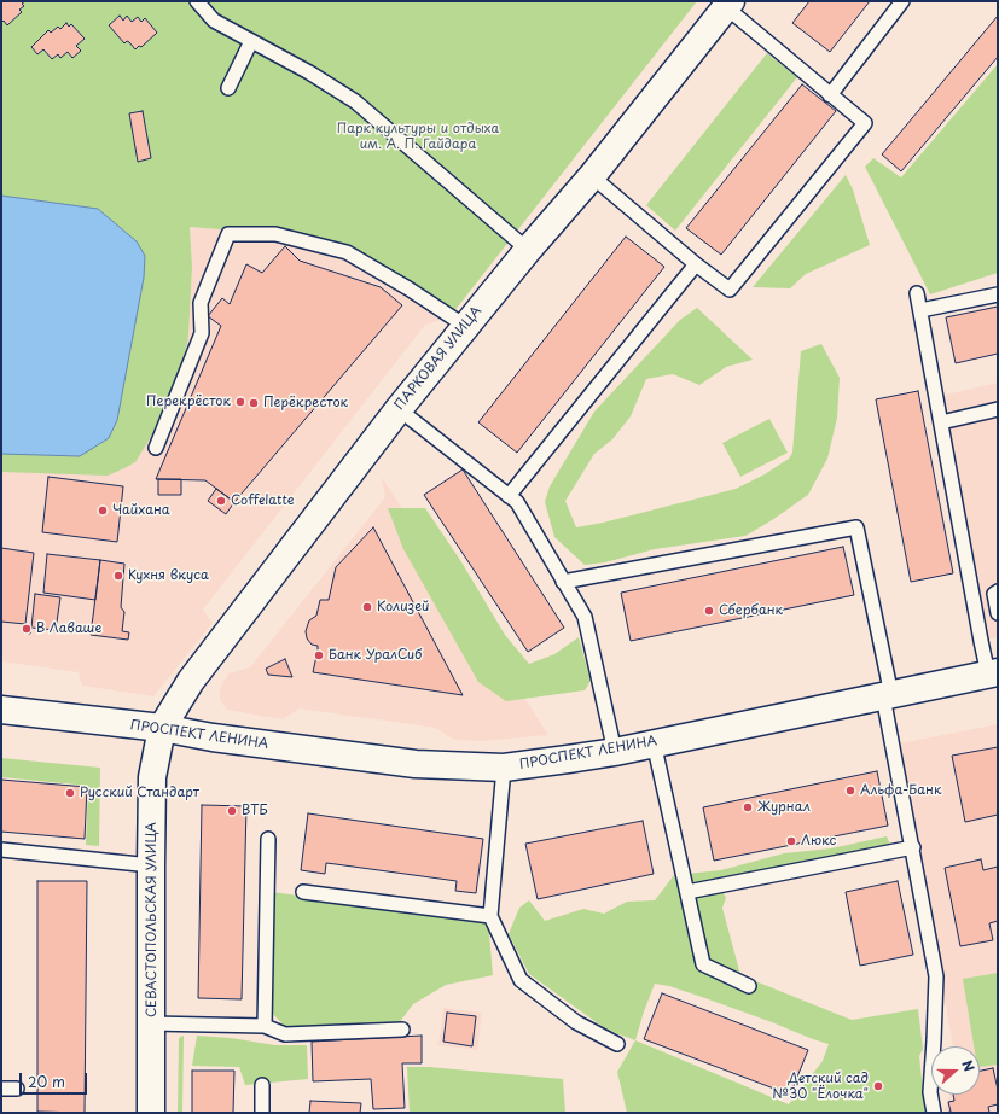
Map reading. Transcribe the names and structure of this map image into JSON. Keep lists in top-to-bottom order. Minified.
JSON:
{"streets":{"street":["ПАРКОВАЯ УЛИЦА","ПРОСПЕКТ ЛЕНИНА","СЕВАСТОПОЛЬСКАЯ УЛИЦА"]},"crossings":[["ПАРКОВАЯ УЛИЦА","ПРОСПЕКТ ЛЕНИНА"],["ПАРКОВАЯ УЛИЦА","СЕВАСТОПОЛЬСКАЯ УЛИЦА"],["ПРОСПЕКТ ЛЕНИНА","СЕВАСТОПОЛЬСКАЯ УЛИЦА"]],"parks":["Парк культуры и отдыха им. А. П. Гайдара"],"places":["Перекрёсток","Перёкресток","Coffelatte","Чайхана","Кухня вкуса","Колизей","Сбербанк","В Лаваше","Банк УралСиб","Альфа-Банк","Русский Стандарт","Журнал","ВТБ","Люкс","Детский сад №30 \"Ёлочка\""],"scale_bar":"20 m","north":"right"}
